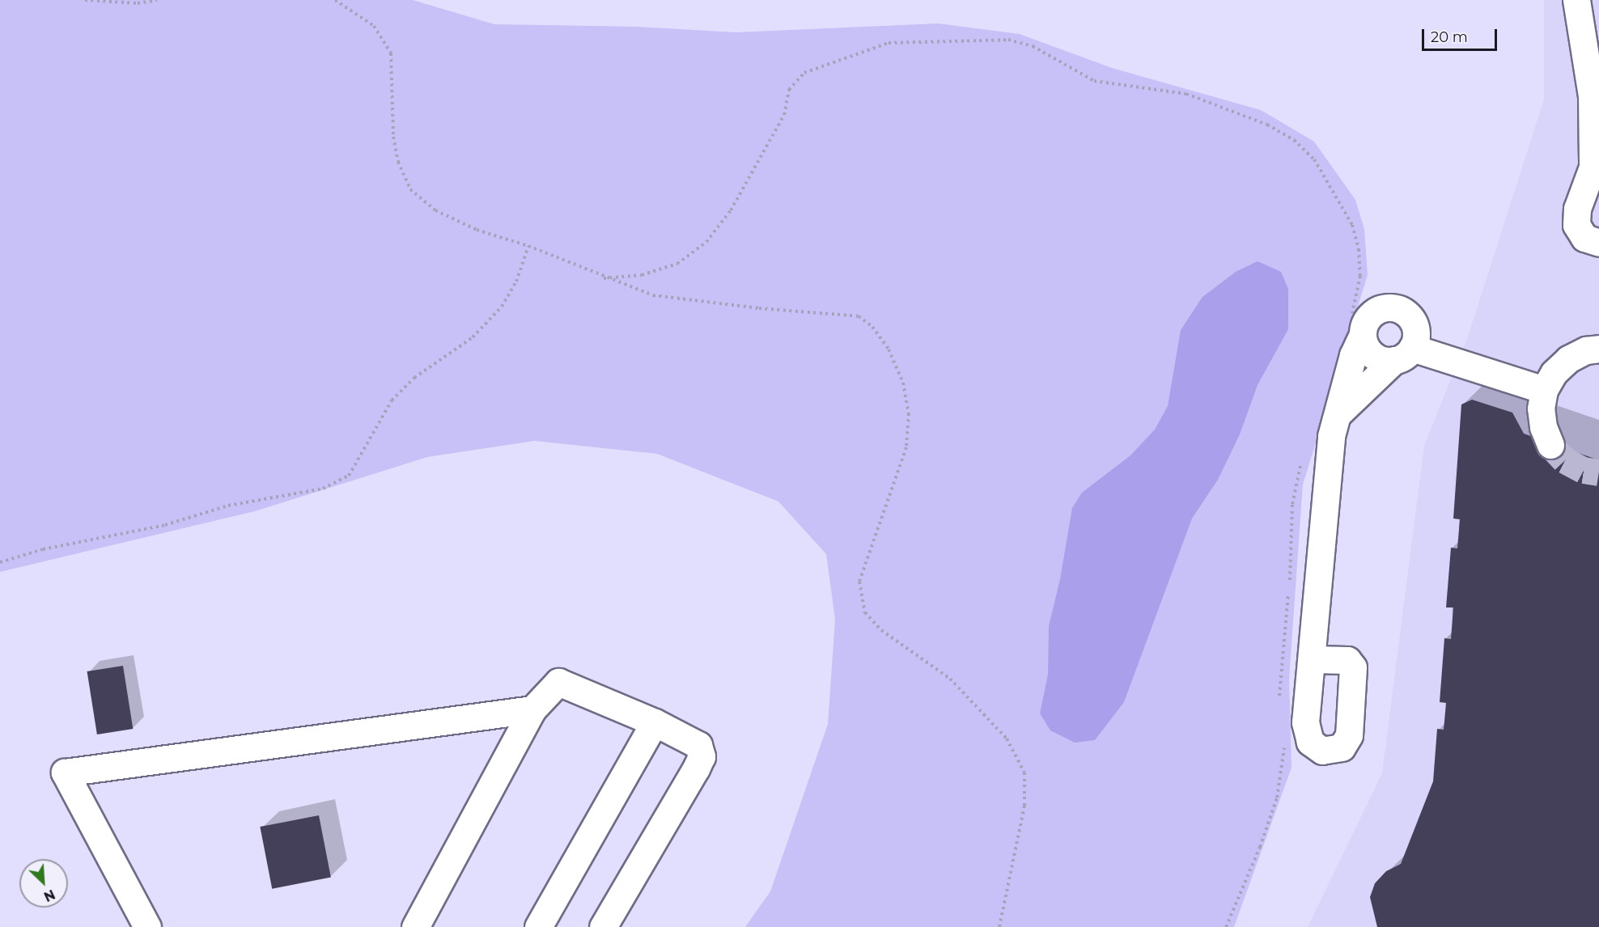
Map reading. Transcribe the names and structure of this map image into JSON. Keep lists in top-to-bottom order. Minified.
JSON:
{"scale_bar":"20 m","north":"bottom right"}
